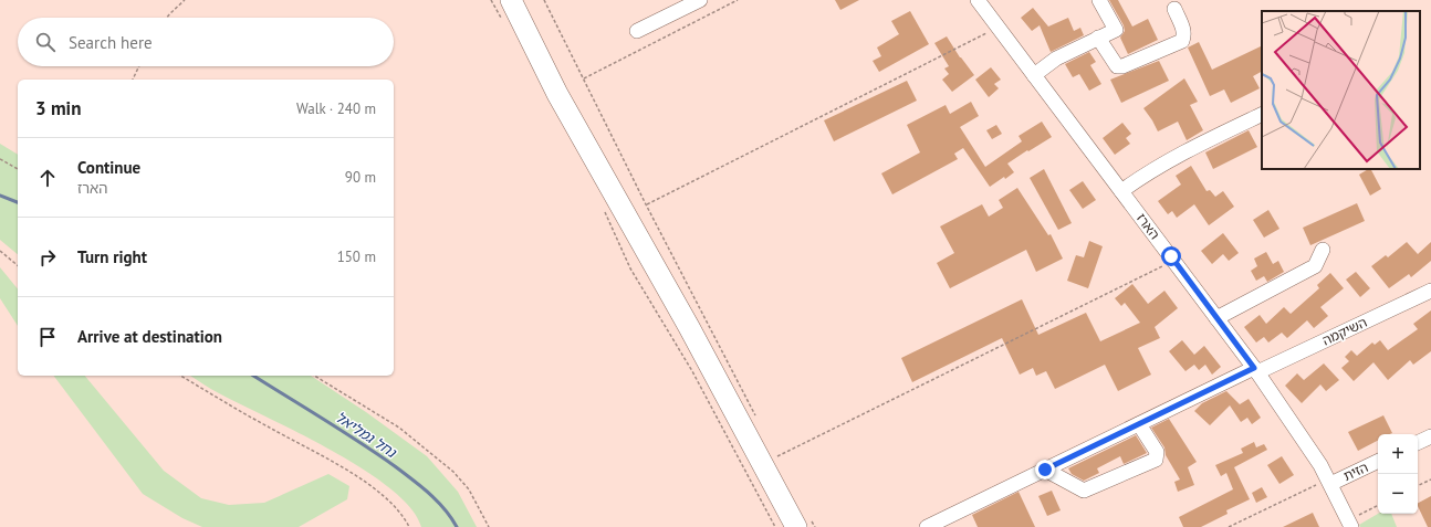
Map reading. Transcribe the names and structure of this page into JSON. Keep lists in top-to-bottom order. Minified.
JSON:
{"streets":{"street":["הארז","השיקמה","הזית"]},"crossings":[["הארז","השיקמה"],["הארז","הזית"]],"water":["נחל גמליאל"],"page":{"search":"Search here","heading":["3 min","Walk · 240 m"],"list":[["Continue","הארז","90 m"],["Turn right","150 m"],"Arrive at destination"],"map_buttons":["+","−"]}}
